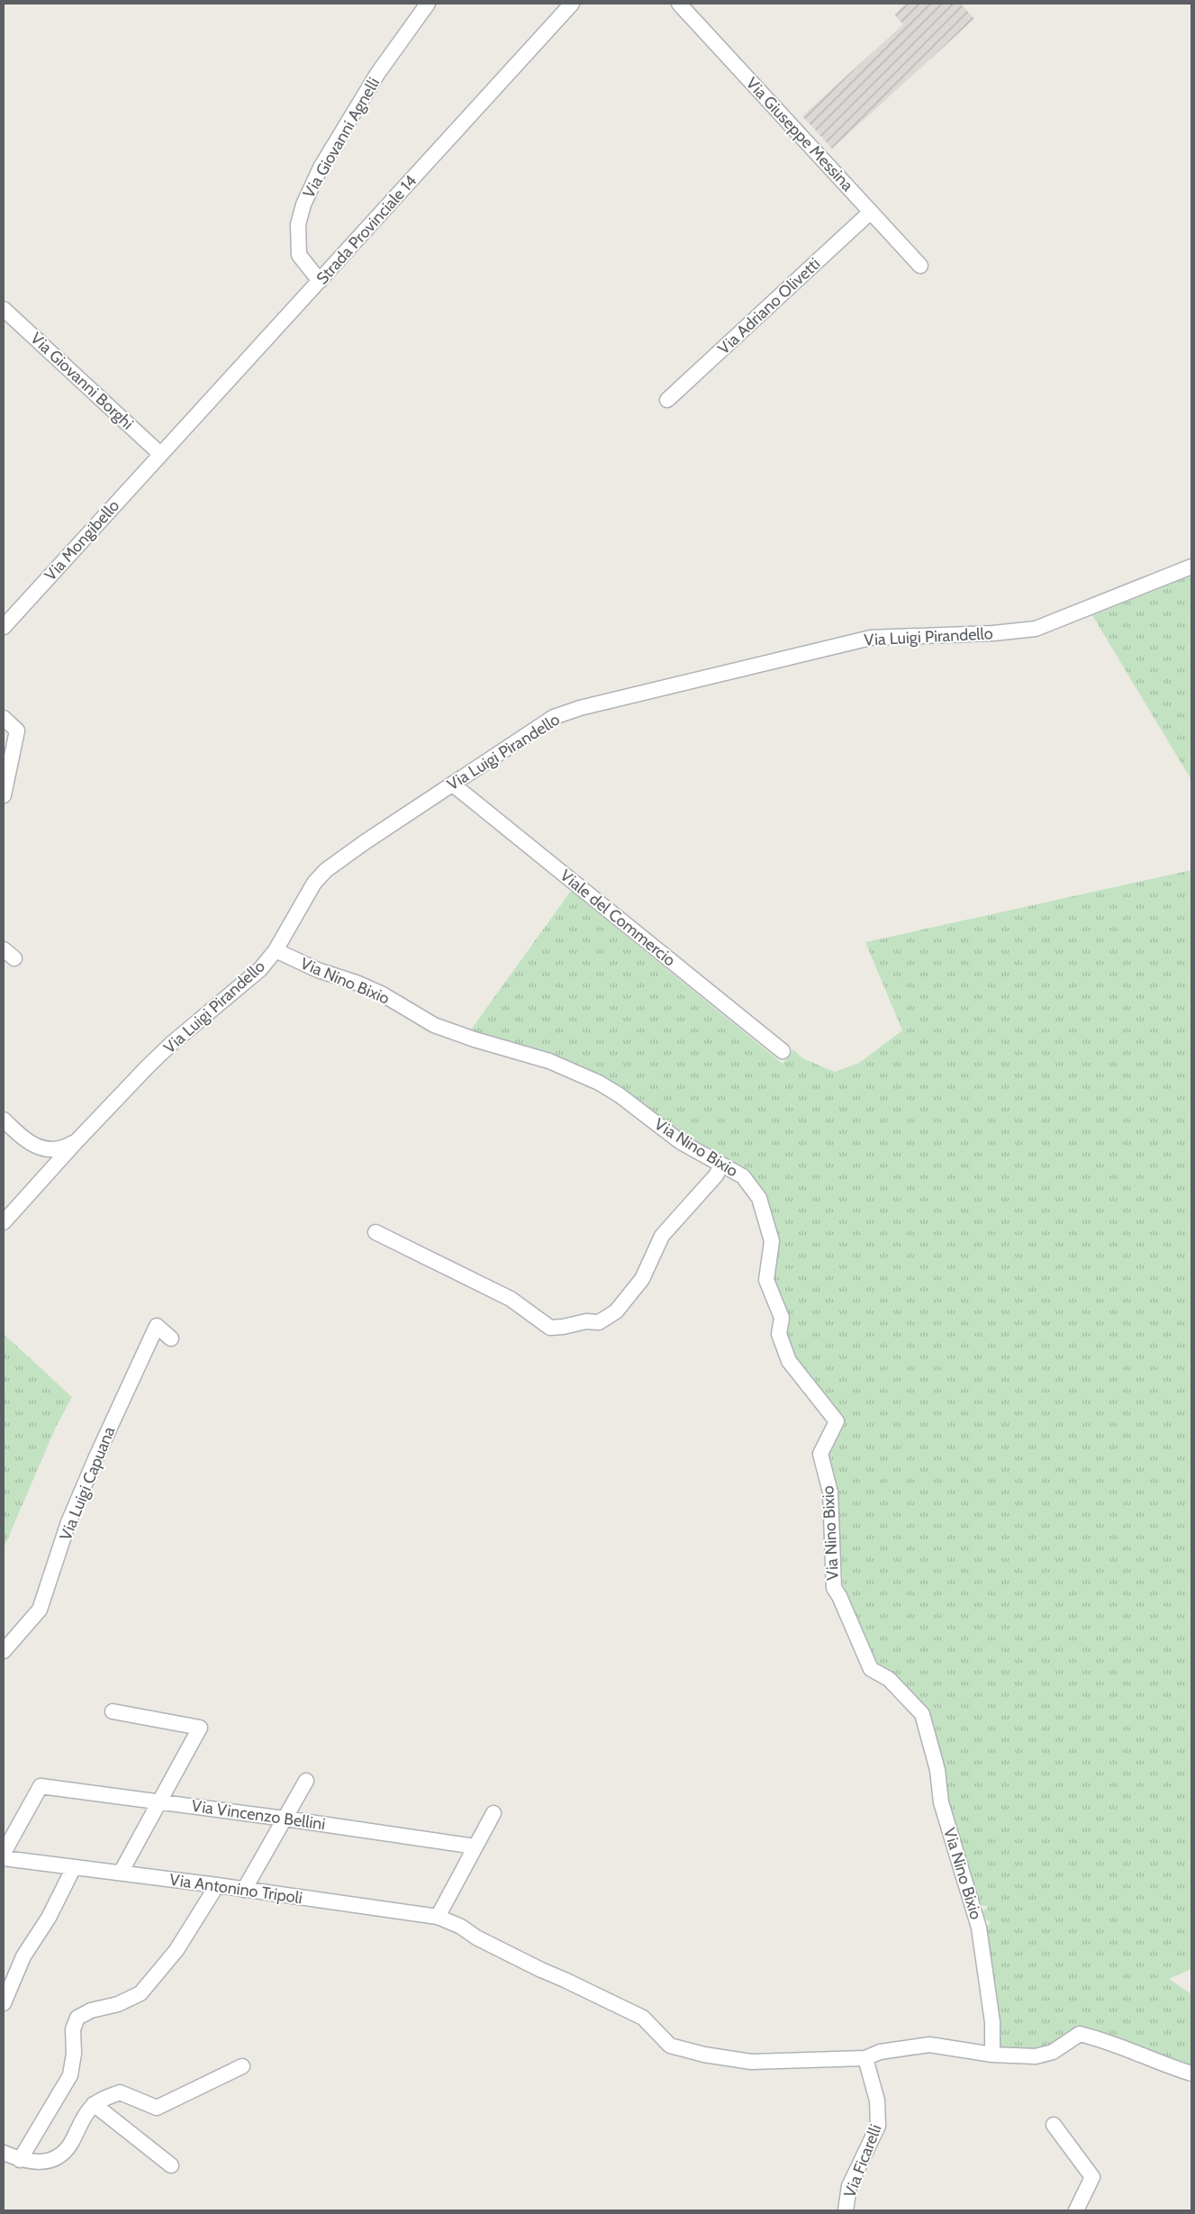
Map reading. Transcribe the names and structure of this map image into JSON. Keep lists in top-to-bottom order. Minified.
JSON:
{"streets":{"street":["Via Giuseppe Messina","Via Giovanni Agnelli","Strada Provinciale 14","Via Adriano Olivetti","Via Giovanni Borghi","Via Mongibello","Via Luigi Pirandello","Viale del Commercio","Via Nino Bixio","Via Luigi Capuana","Via Vincenzo Bellini","Via Antonino Tripoli","Via Ficarelli"]},"crossings":[["Via Giuseppe Messina","Via Adriano Olivetti"],["Via Giovanni Agnelli","Strada Provinciale 14"],["Strada Provinciale 14","Via Giovanni Borghi"],["Strada Provinciale 14","Via Mongibello"],["Via Giovanni Borghi","Via Mongibello"],["Via Luigi Pirandello","Viale del Commercio"],["Via Luigi Pirandello","Via Nino Bixio"],["Via Nino Bixio","Via Antonino Tripoli"],["Via Antonino Tripoli","Via Ficarelli"]]}
